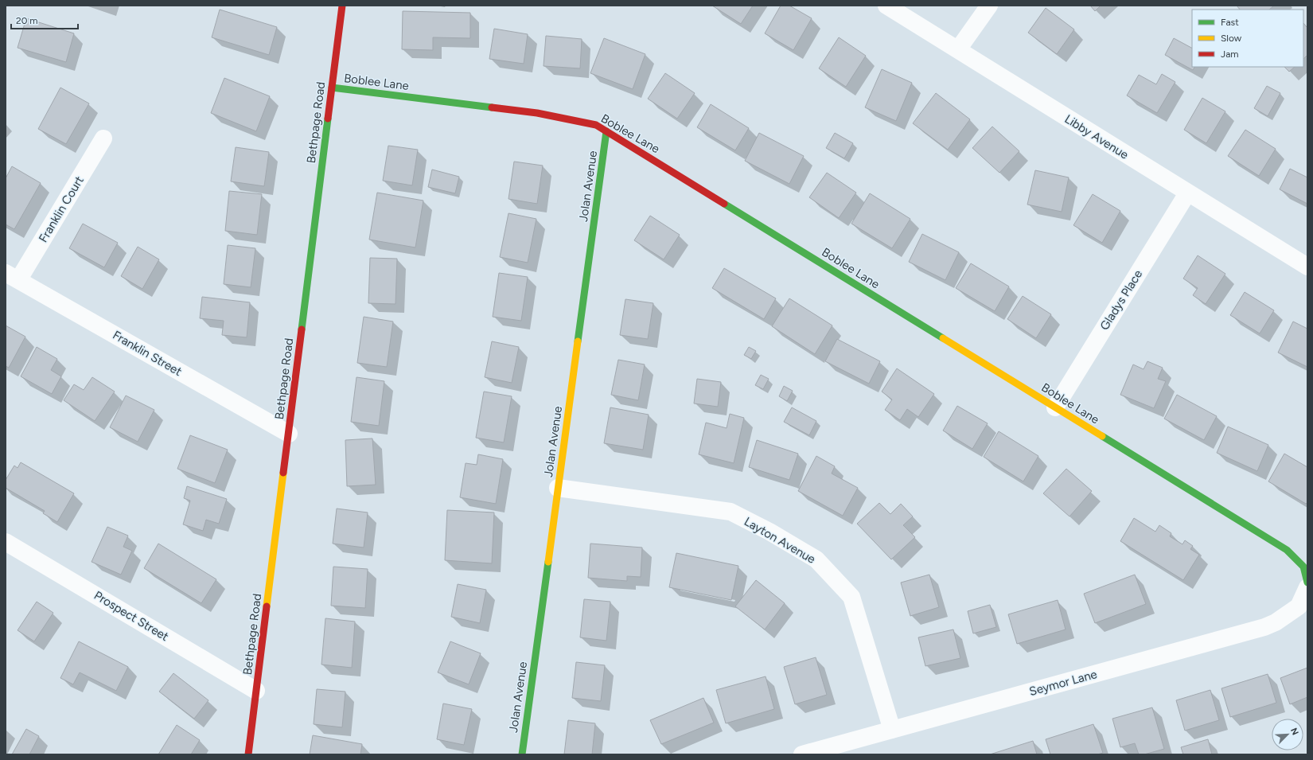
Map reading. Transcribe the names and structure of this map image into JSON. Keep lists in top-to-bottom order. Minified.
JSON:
{"streets":{"street":["Boblee Lane","Bethpage Road","Libby Avenue","Jolan Avenue","Franklin Court","Gladys Place","Franklin Street","Layton Avenue","Prospect Street","Seymor Lane"]},"crossings":[["Boblee Lane","Bethpage Road"],["Boblee Lane","Jolan Avenue"],["Boblee Lane","Gladys Place"],["Bethpage Road","Franklin Street"],["Bethpage Road","Prospect Street"],["Libby Avenue","Gladys Place"],["Jolan Avenue","Layton Avenue"],["Franklin Court","Franklin Street"],["Layton Avenue","Seymor Lane"]],"legend":["Fast","Slow","Jam"],"scale_bar":"20 m","north":"top right"}
